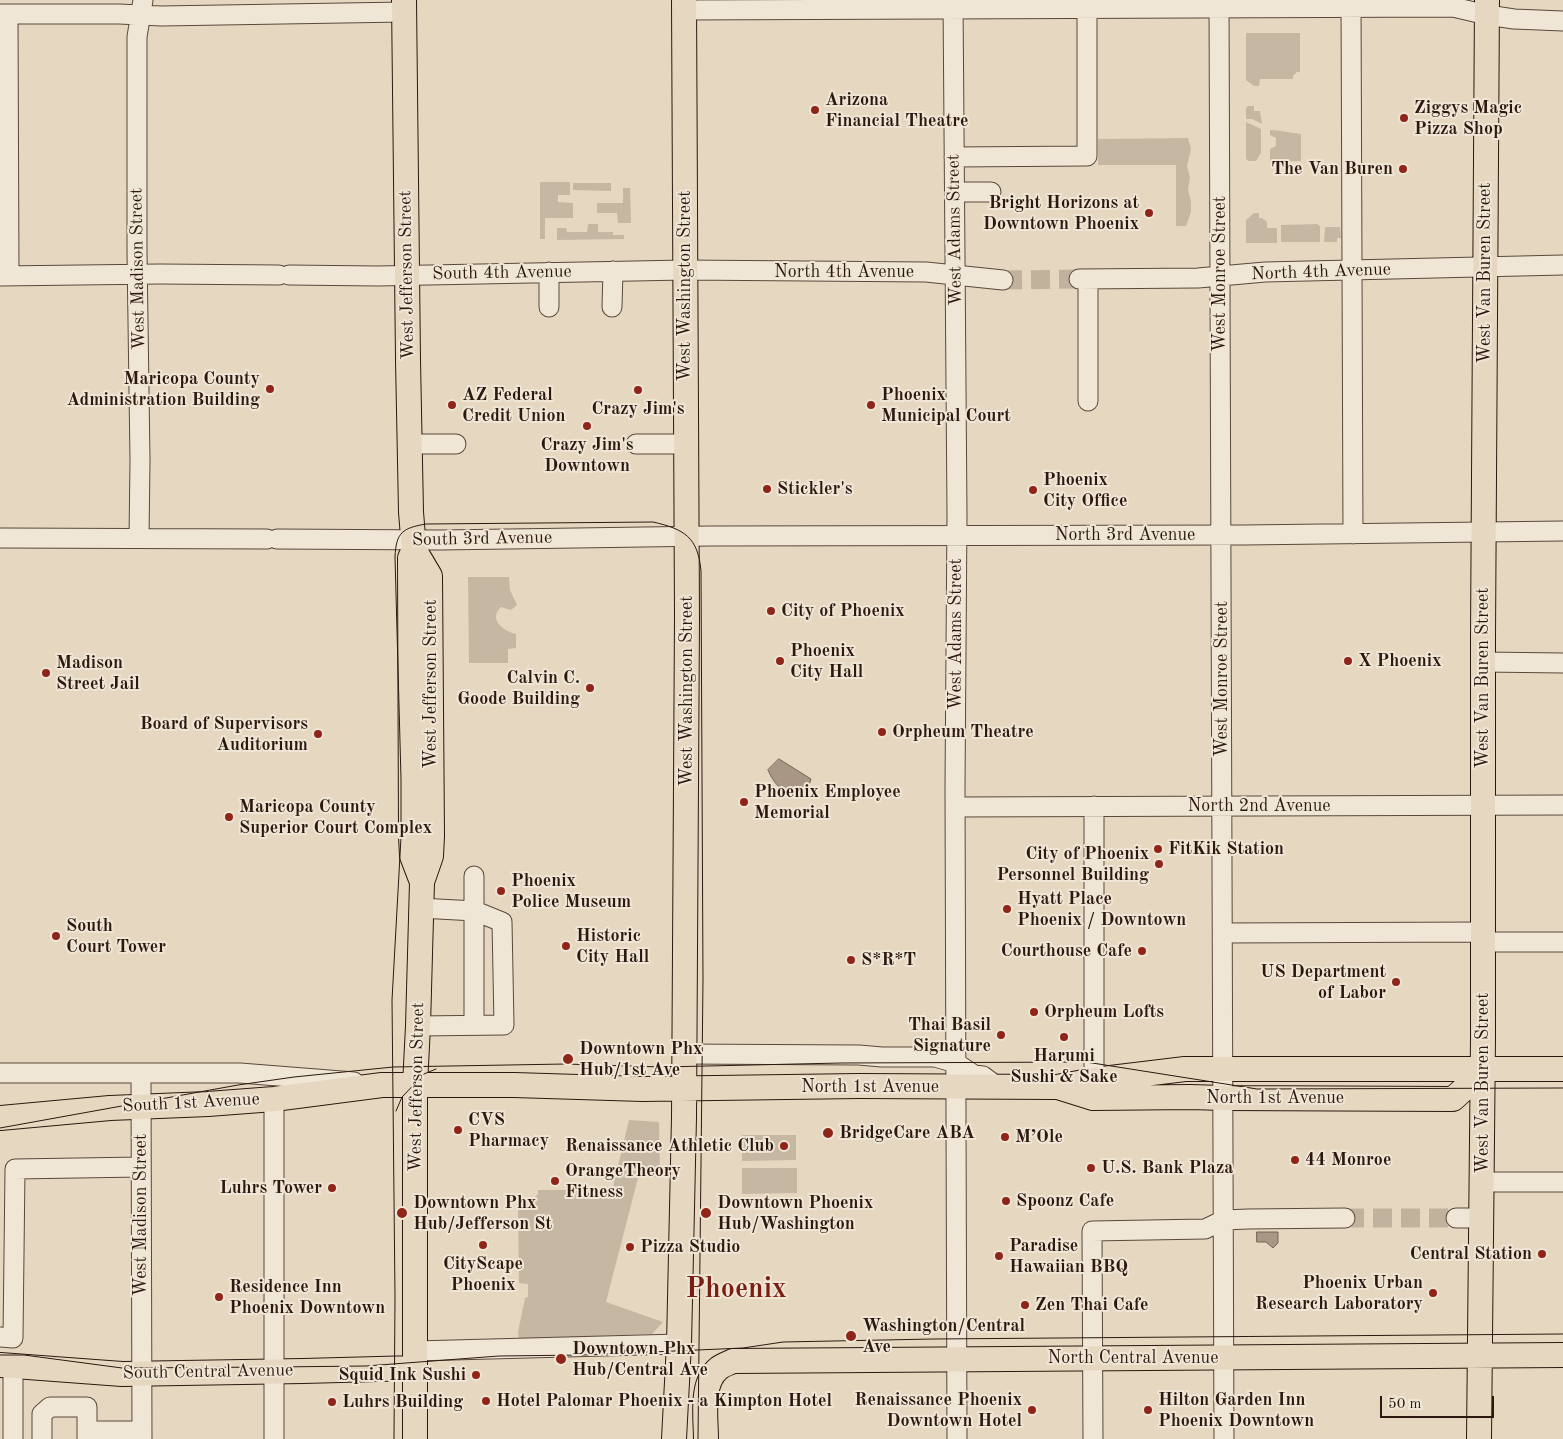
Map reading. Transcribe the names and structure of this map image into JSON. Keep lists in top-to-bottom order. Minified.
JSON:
{"streets":{"main road":["West Van Buren Street","West Jefferson Street","West Washington Street","North 1st Avenue","South 1st Avenue","North Central Avenue","South Central Avenue"],"street":["West Adams Street","West Madison Street","North 4th Avenue","South 4th Avenue","West Monroe Street","North 3rd Avenue","South 3rd Avenue","North 2nd Avenue"]},"crossings":[["West Adams Street","North 4th Avenue"],["West Adams Street","North 3rd Avenue"],["West Adams Street","North 2nd Avenue"],["West Adams Street","North 1st Avenue"],["West Adams Street","North Central Avenue"],["West Madison Street","South 4th Avenue"],["West Madison Street","South 3rd Avenue"],["West Madison Street","South 1st Avenue"],["West Madison Street","South Central Avenue"],["North 4th Avenue","South 4th Avenue"],["North 4th Avenue","West Van Buren Street"],["North 4th Avenue","West Monroe Street"],["North 4th Avenue","West Washington Street"],["South 4th Avenue","West Jefferson Street"],["South 4th Avenue","West Washington Street"],["West Van Buren Street","North 3rd Avenue"],["West Van Buren Street","North 2nd Avenue"],["West Van Buren Street","North 1st Avenue"],["West Van Buren Street","North Central Avenue"],["West Monroe Street","North 3rd Avenue"],["West Monroe Street","North 2nd Avenue"],["West Monroe Street","North 1st Avenue"],["West Monroe Street","North Central Avenue"],["West Jefferson Street","South 3rd Avenue"],["West Jefferson Street","South 1st Avenue"],["West Jefferson Street","South Central Avenue"],["West Washington Street","North 3rd Avenue"],["West Washington Street","South 3rd Avenue"],["West Washington Street","North 1st Avenue"],["West Washington Street","South 1st Avenue"],["North 3rd Avenue","South 3rd Avenue"],["North 1st Avenue","South 1st Avenue"]],"districts":["Phoenix"],"places":["Arizona Financial Theatre","Ziggys Magic Pizza Shop","The Van Buren","Bright Horizons at Downtown Phoenix","Maricopa County Administration Building","Crazy Jim's","AZ Federal Credit Union","Phoenix Municipal Court","Crazy Jim's Downtown","Stickler's","Phoenix City Office","City of Phoenix","Phoenix City Hall","X Phoenix","Madison Street Jail","Calvin C. Goode Building","Orpheum Theatre","Board of Supervisors Auditorium","Phoenix Employee Memorial","Maricopa County Superior Court Complex","FitKik Station","City of Phoenix Personnel Building","Phoenix Police Museum","Hyatt Place Phoenix / Downtown","South Court Tower","Historic City Hall","Courthouse Cafe","S*R*T","US Department of Labor","Orpheum Lofts","Thai Basil Signature","Harumi Sushi & Sake","Downtown Phx Hub/1st Ave","CVS Pharmacy","BridgeCare ABA","M’Ole","Renaissance Athletic Club","44 Monroe","U.S. Bank Plaza","OrangeTheory Fitness","Luhrs Tower","Spoonz Cafe","Downtown Phx Hub/Jefferson St","Downtown Phoenix Hub/Washington","CityScape Phoenix","Pizza Studio","Central Station","Paradise Hawaiian BBQ","Phoenix Urban Research Laboratory","Residence Inn Phoenix Downtown","Zen Thai Cafe","Washington/Central Ave","Downtown Phx Hub/Central Ave","Squid Ink Sushi","Hotel Palomar Phoenix - a Kimpton Hotel","Luhrs Building","Renaissance Phoenix Downtown Hotel","Hilton Garden Inn Phoenix Downtown"],"scale_bar":"50 m"}
